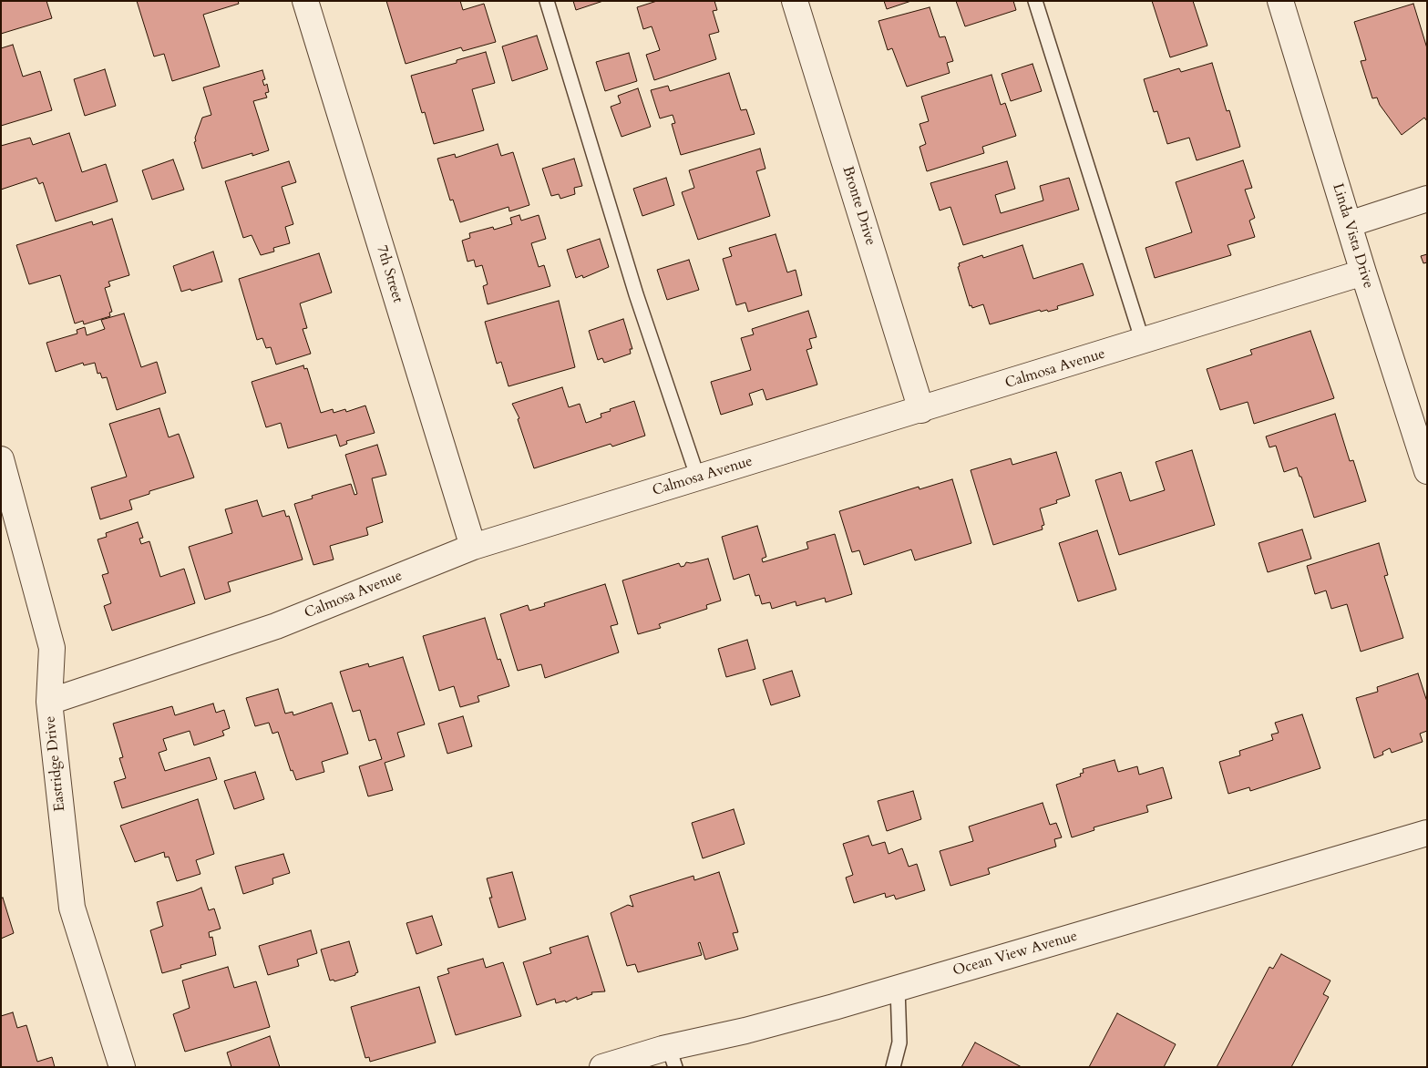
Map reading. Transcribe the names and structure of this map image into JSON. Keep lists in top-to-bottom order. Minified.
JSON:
{"streets":{"street":["Bronte Drive","Linda Vista Drive","7th Street","Calmosa Avenue","Eastridge Drive","Ocean View Avenue"]},"crossings":[["Bronte Drive","Calmosa Avenue"],["Linda Vista Drive","Calmosa Avenue"],["7th Street","Calmosa Avenue"],["Calmosa Avenue","Eastridge Drive"]]}
